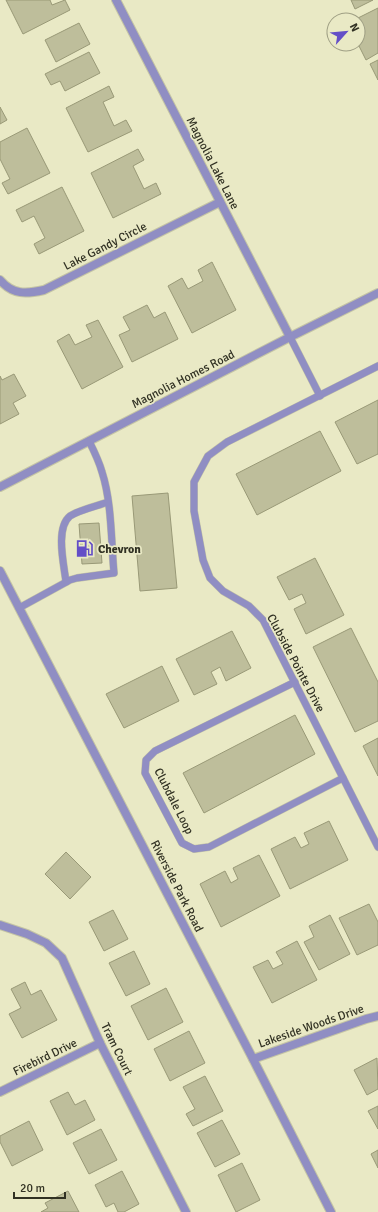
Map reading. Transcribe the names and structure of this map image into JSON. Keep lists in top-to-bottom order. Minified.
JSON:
{"streets":{"street":["Magnolia Lake Lane","Lake Gandy Circle","Magnolia Homes Road","Riverside Park Road","Lakeside Woods Drive","Tram Court","Firebird Drive"],"lane":["Clubside Pointe Drive","Clubdale Loop"]},"crossings":[["Magnolia Lake Lane","Lake Gandy Circle"],["Magnolia Lake Lane","Magnolia Homes Road"],["Clubside Pointe Drive","Clubdale Loop"],["Riverside Park Road","Lakeside Woods Drive"],["Tram Court","Firebird Drive"]],"places":{"fuel station":["Chevron"]},"scale_bar":"20 m","north":"top right"}
